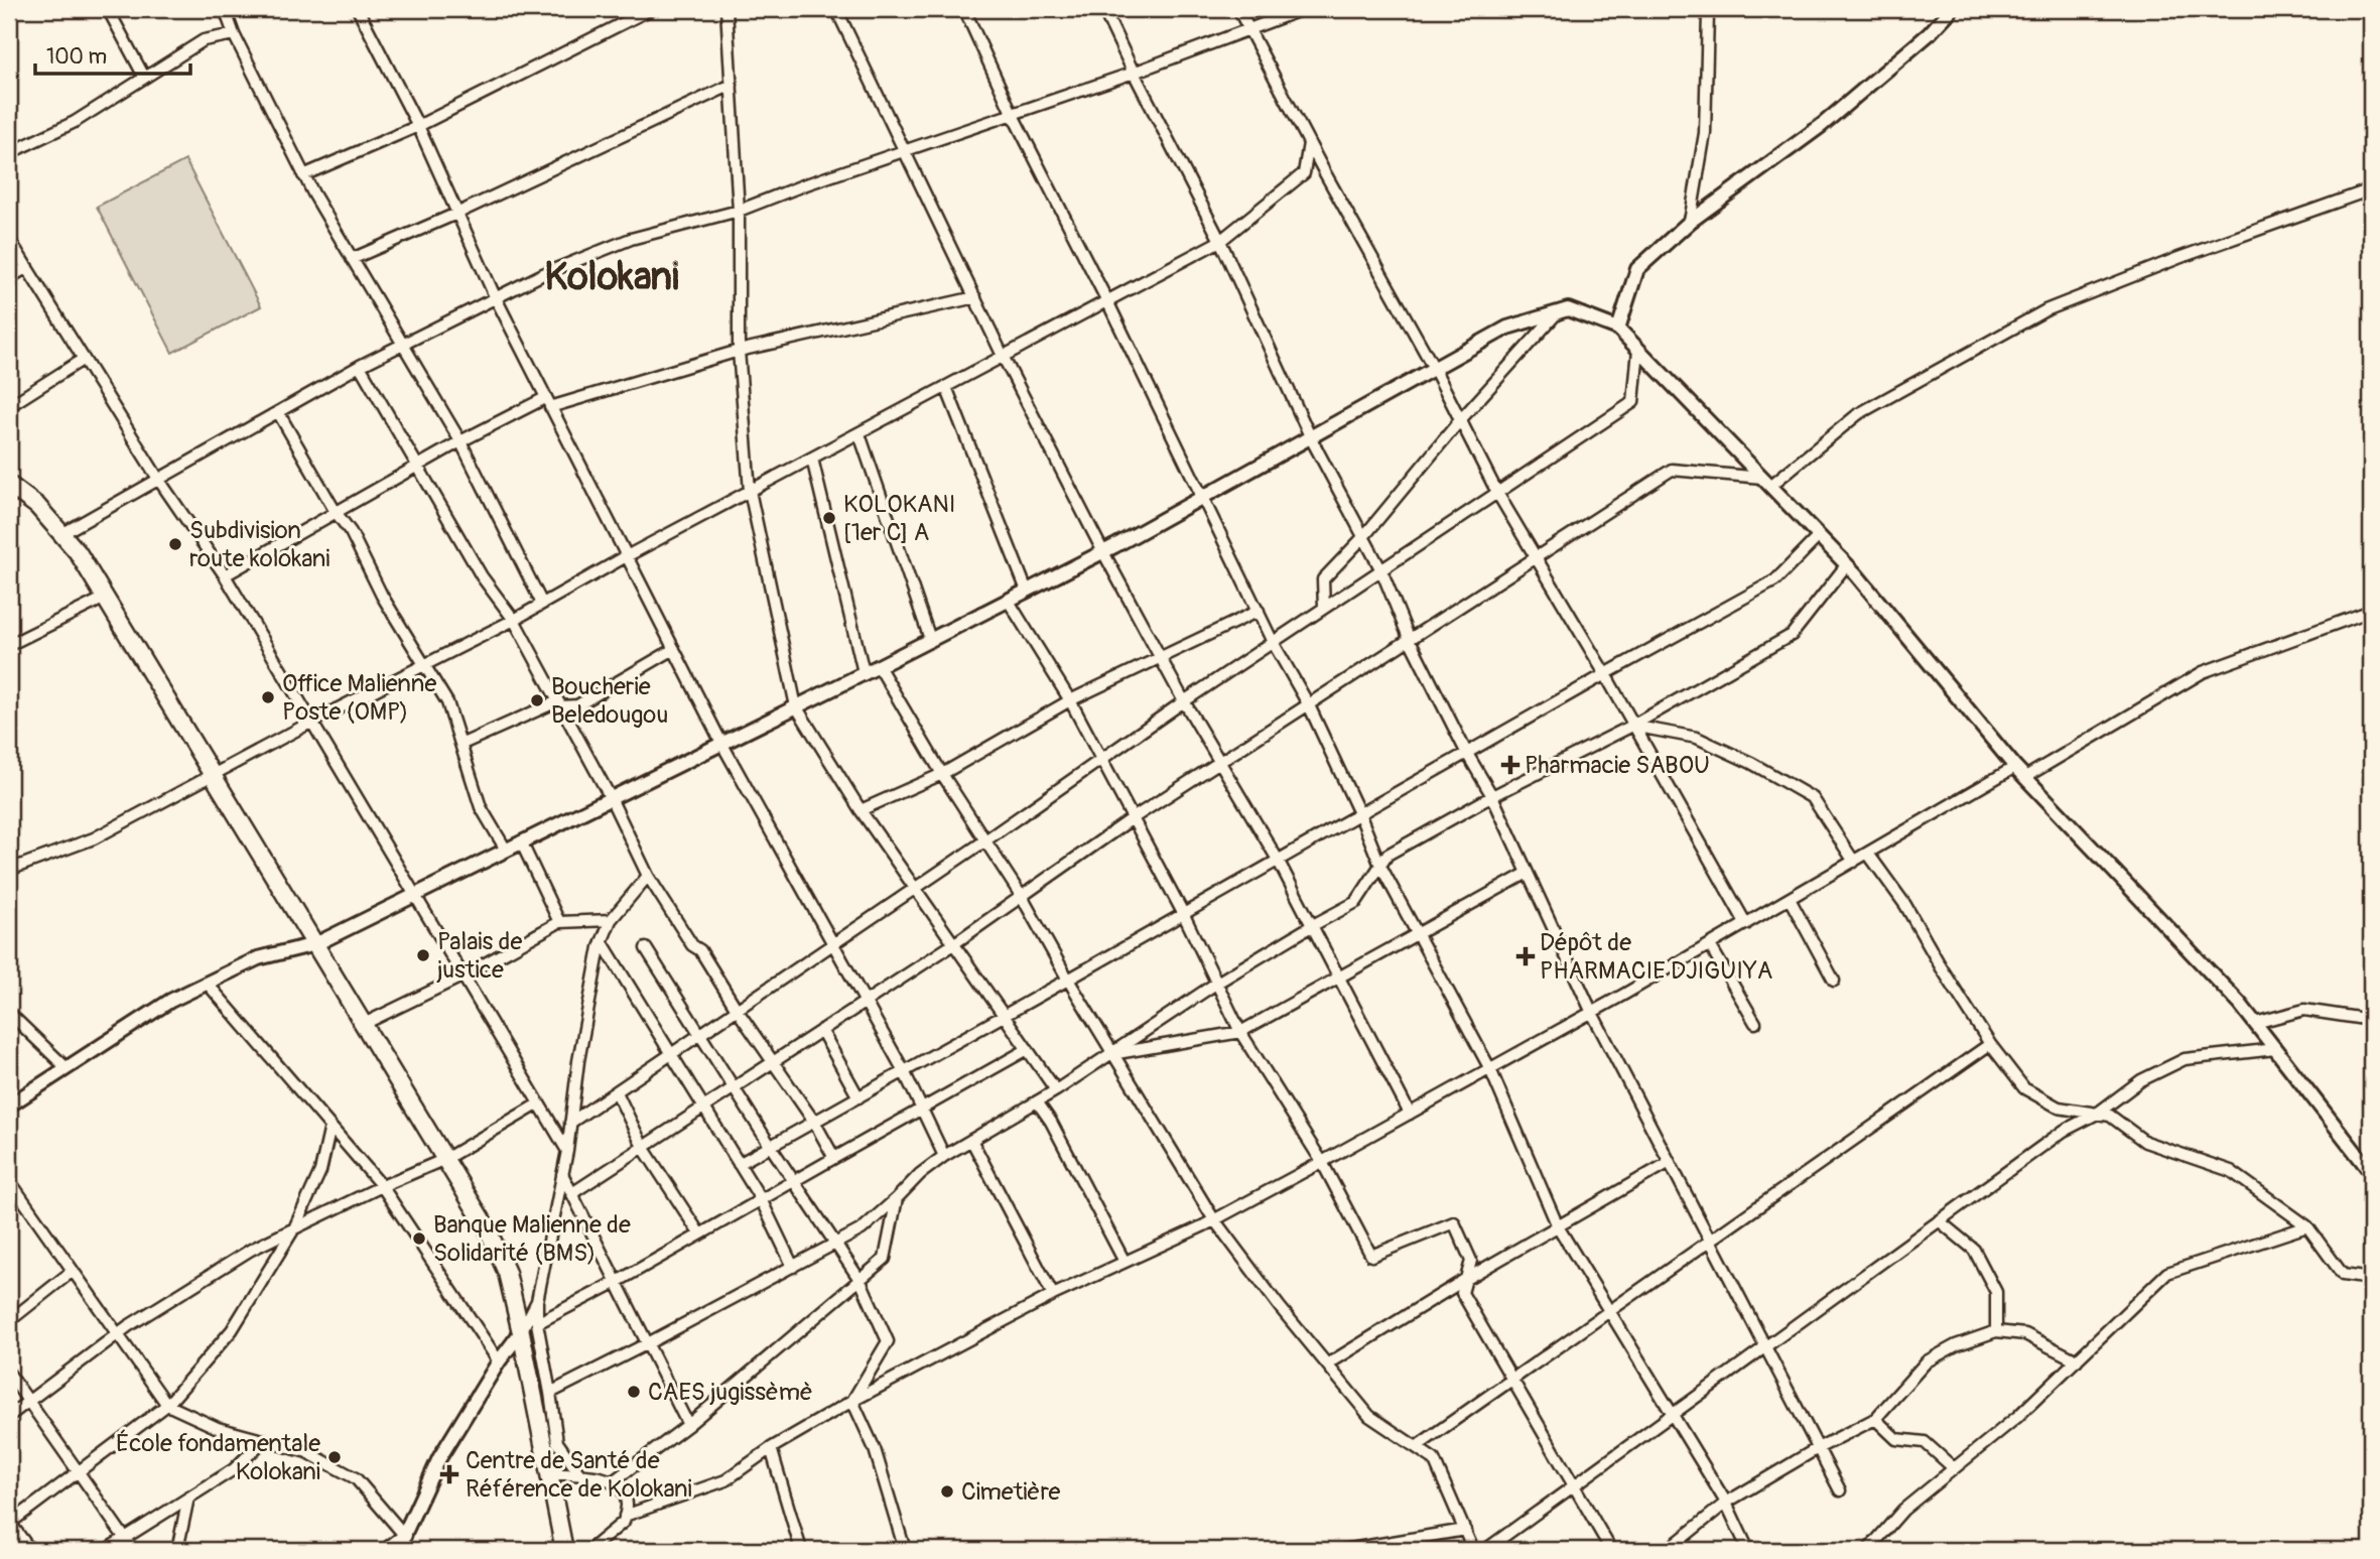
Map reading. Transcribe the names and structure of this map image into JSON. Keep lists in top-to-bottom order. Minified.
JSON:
{"districts":["Kolokani"],"places":{"other":["KOLOKANI [1er C] A","Subdivision route kolokani","Office Malienne Poste (OMP)","Boucherie Beledougou","Palais de justice","Banque Malienne de Solidarité (BMS)","CAES jugissèmè","École fondamentale Kolokani","Cimetière"],"health":["Pharmacie SABOU","Dépôt de PHARMACIE DJIGUIYA","Centre de Santé de Référence de Kolokani"]},"scale_bar":"100 m"}
